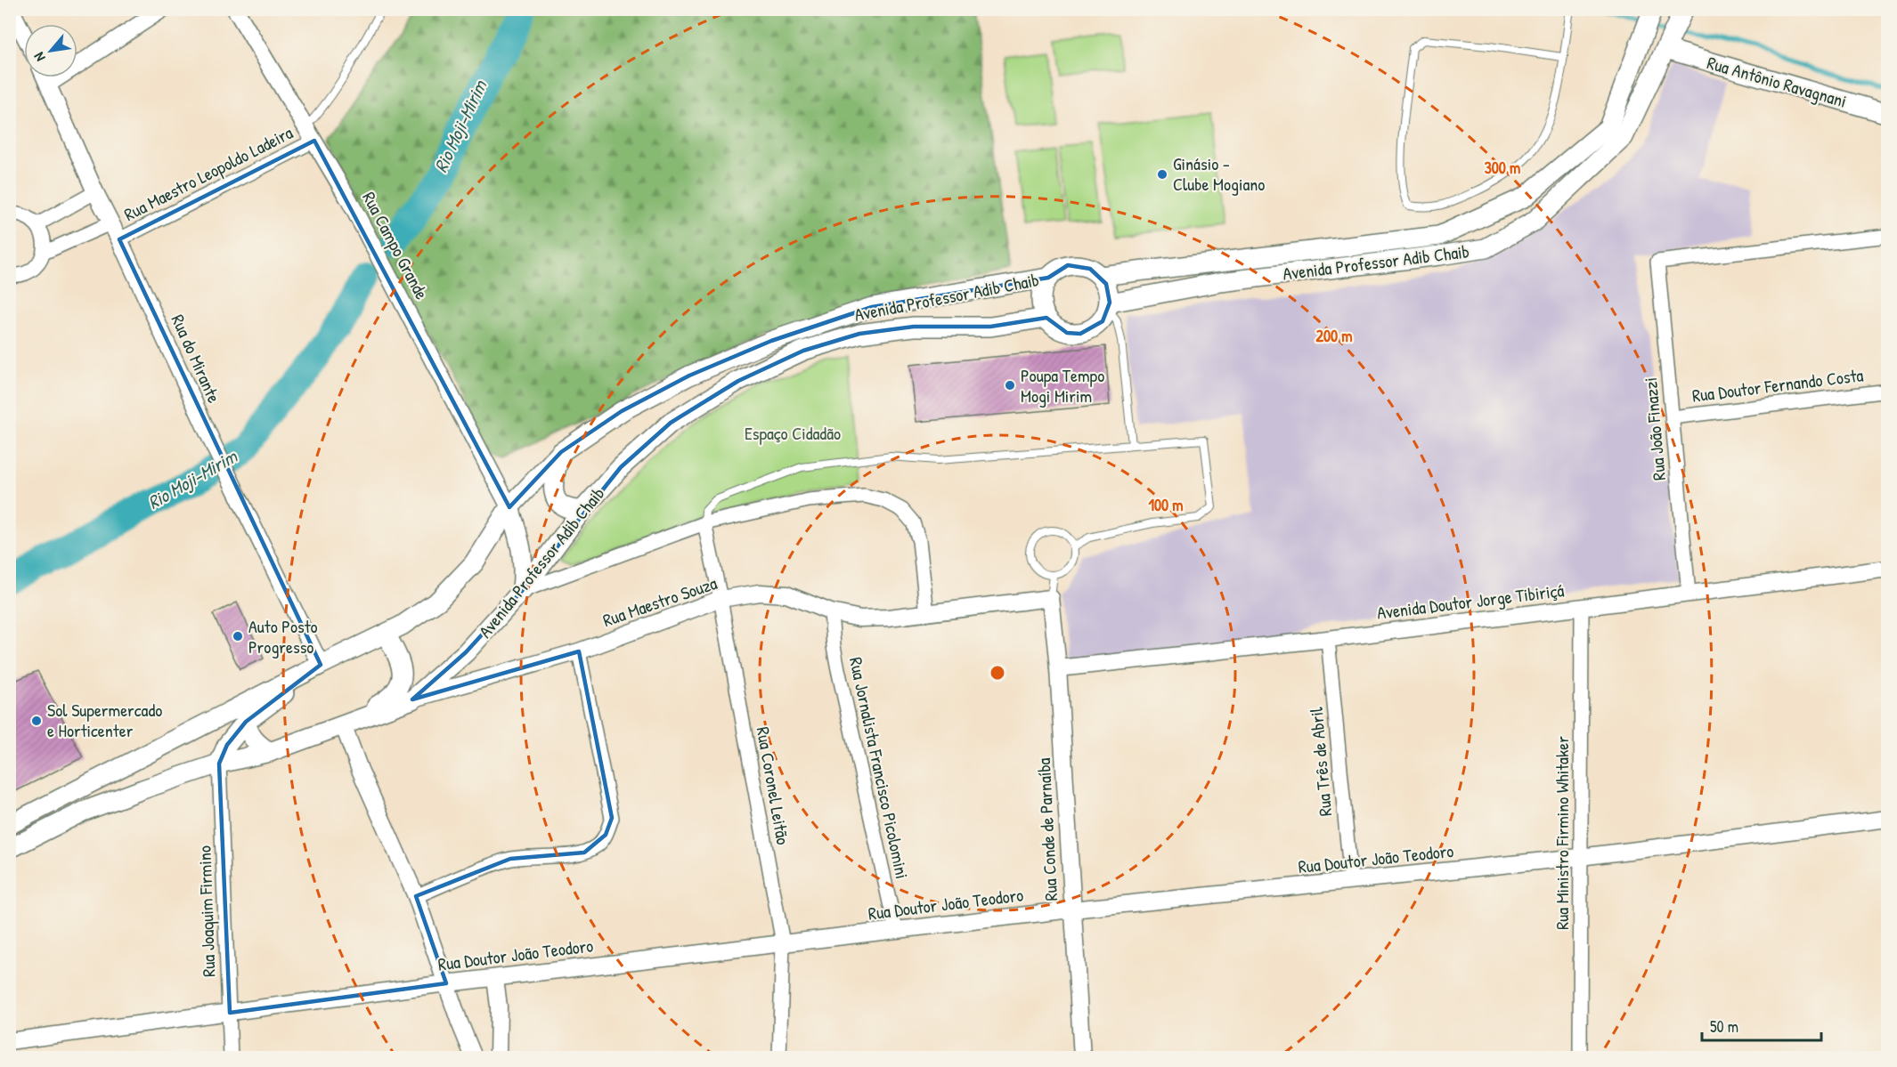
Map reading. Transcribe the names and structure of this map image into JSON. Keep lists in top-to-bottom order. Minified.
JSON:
{"streets":{"main road":["Rua Antônio Ravagnani","Avenida Professor Adib Chaib"],"street":["Rua Maestro Leopoldo Ladeira","Rua Campo Grande","Rua do Mirante","Rua Doutor Fernando Costa","Rua João Finazzi","Rua Maestro Souza","Avenida Doutor Jorge Tibiriçá","Rua Três de Abril","Rua Jornalista Francisco Picolomini","Rua Coronel Leitão","Rua Conde de Parnaíba","Rua Ministro Firmino Whitaker","Rua Doutor João Teodoro","Rua Joaquim Firmino"]},"crossings":[["Rua Antônio Ravagnani","Avenida Professor Adib Chaib"],["Rua Maestro Leopoldo Ladeira","Rua Campo Grande"],["Rua Maestro Leopoldo Ladeira","Rua do Mirante"],["Rua Campo Grande","Avenida Professor Adib Chaib"],["Avenida Professor Adib Chaib","Rua do Mirante"],["Avenida Professor Adib Chaib","Rua Maestro Souza"],["Avenida Professor Adib Chaib","Rua Joaquim Firmino"],["Rua Doutor Fernando Costa","Rua João Finazzi"],["Rua João Finazzi","Avenida Doutor Jorge Tibiriçá"],["Rua Maestro Souza","Rua Jornalista Francisco Picolomini"],["Rua Maestro Souza","Rua Coronel Leitão"],["Rua Maestro Souza","Rua Conde de Parnaíba"],["Avenida Doutor Jorge Tibiriçá","Rua Três de Abril"],["Avenida Doutor Jorge Tibiriçá","Rua Conde de Parnaíba"],["Avenida Doutor Jorge Tibiriçá","Rua Ministro Firmino Whitaker"],["Rua Três de Abril","Rua Doutor João Teodoro"],["Rua Jornalista Francisco Picolomini","Rua Doutor João Teodoro"],["Rua Coronel Leitão","Rua Doutor João Teodoro"],["Rua Conde de Parnaíba","Rua Doutor João Teodoro"],["Rua Ministro Firmino Whitaker","Rua Doutor João Teodoro"],["Rua Doutor João Teodoro","Rua Joaquim Firmino"]],"water":["Rio Moji-Mirim"],"parks":["Espaço Cidadão"],"places":["Ginásio - Clube Mogiano","Poupa Tempo Mogi Mirim","Auto Posto Progresso","Sol Supermercado e Horticenter"],"scale_bar":"50 m","north":"bottom left","rings":["300 m","200 m","100 m"]}
